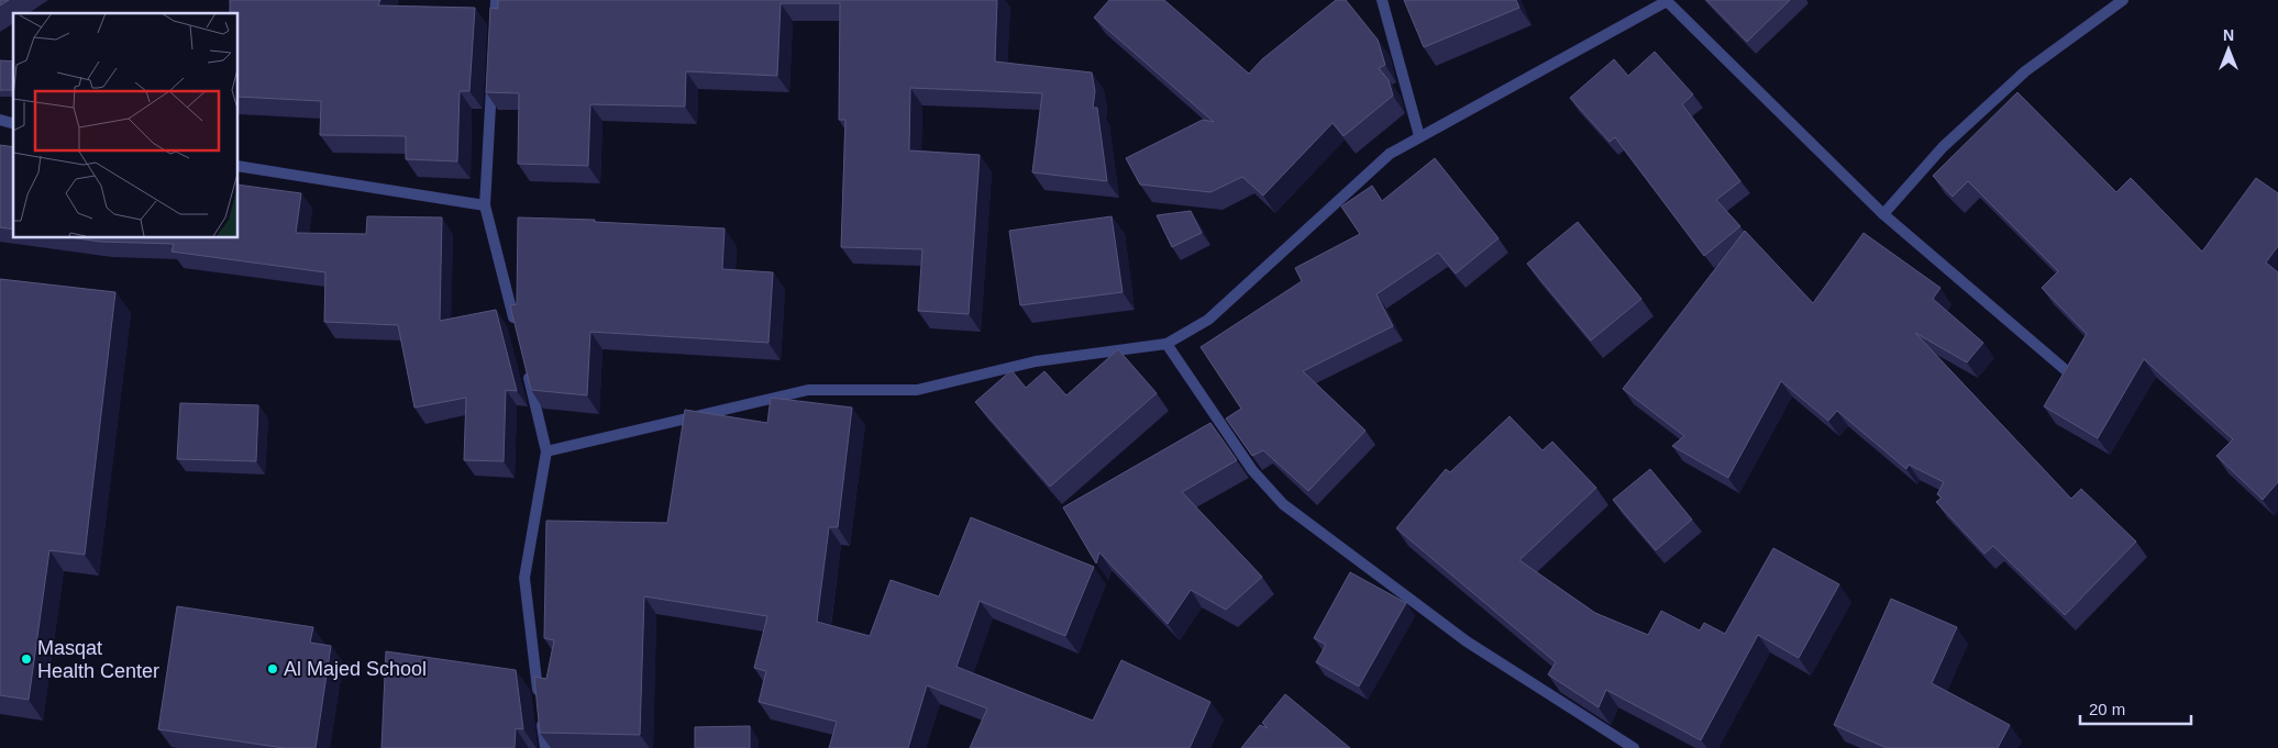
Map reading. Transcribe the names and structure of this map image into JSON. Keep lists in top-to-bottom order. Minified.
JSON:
{"places":["Masqat Health Center","Al Majed School"],"scale_bar":"20 m","north":"top"}
